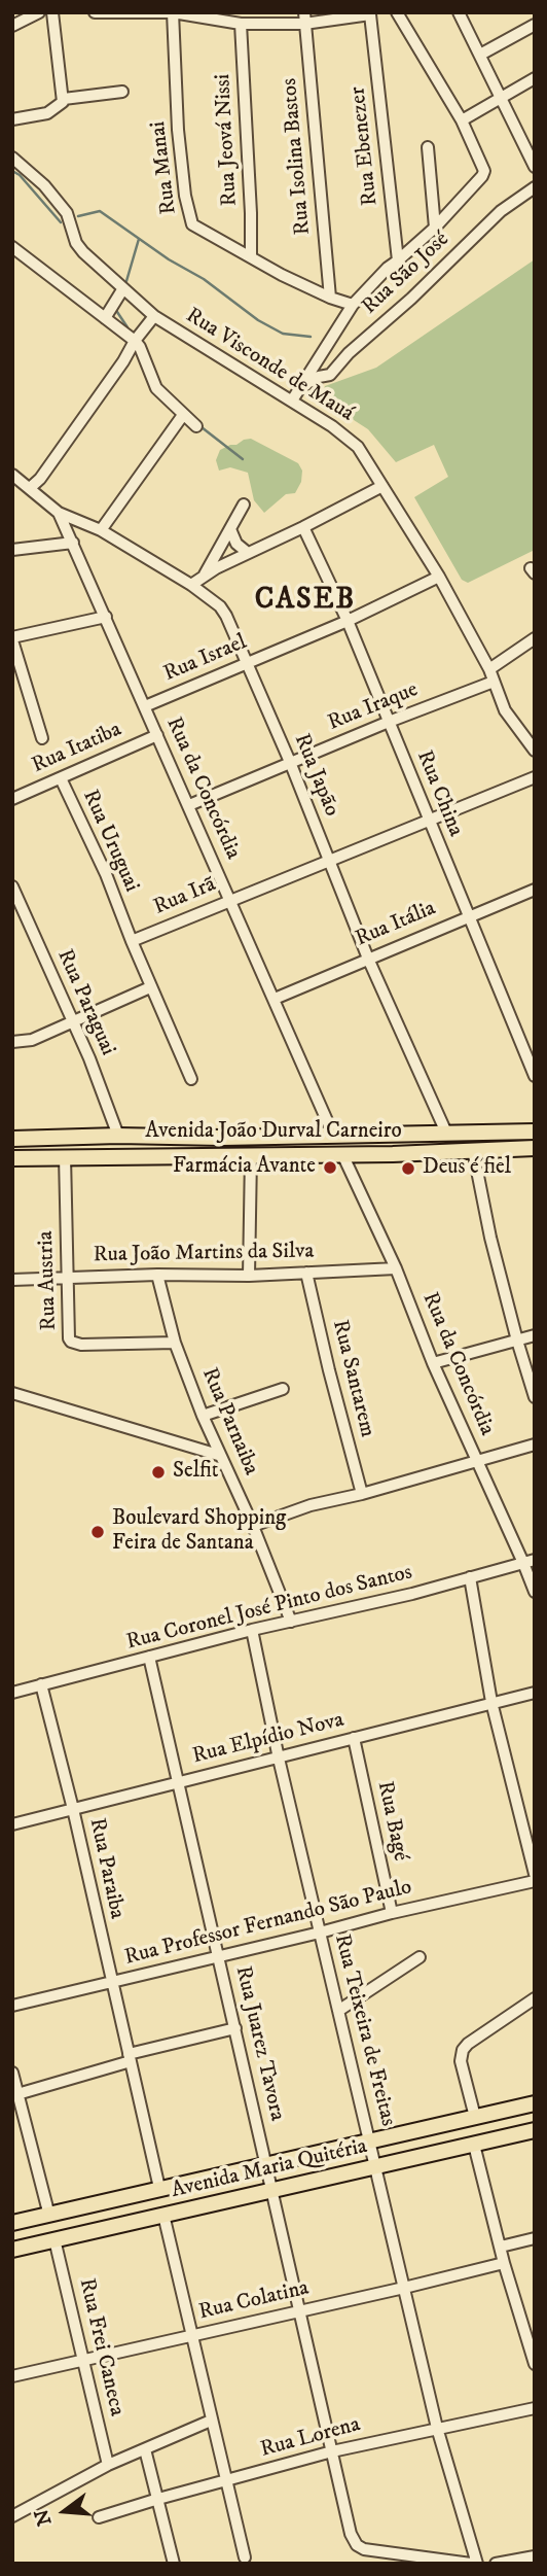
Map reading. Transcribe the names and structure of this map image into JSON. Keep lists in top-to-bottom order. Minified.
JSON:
{"streets":{"main road":["Avenida João Durval Carneiro","Avenida Maria Quitéria"],"street":["Rua Jeová Nissi","Rua Ebenezer","Rua Isolina Bastos","Rua Manai","Rua São José","Rua Visconde de Mauá","Rua Israel","Rua Iraque","Rua Itatiba","Rua Japão","Rua da Concórdia","Rua China","Rua Uruguai","Rua Irã","Rua Itália","Rua Paraguai","Rua João Martins da Silva","Rua Austria","Rua Santarem","Rua Parnaiba","Rua Coronel José Pinto dos Santos","Rua Elpídio Nova","Rua Bagé","Rua Paraiba","Rua Professor Fernando São Paulo","Rua Teixeira de Freitas","Rua Juarez Tavora","Rua Colatina","Rua Frei Caneca","Rua Lorena"]},"crossings":[["Rua Jeová Nissi","Rua Manai"],["Rua Isolina Bastos","Rua Manai"],["Rua Visconde de Mauá","Rua Israel"],["Rua Visconde de Mauá","Rua Iraque"],["Rua Israel","Rua Japão"],["Rua Israel","Rua da Concórdia"],["Rua Israel","Rua China"],["Rua Iraque","Rua Japão"],["Rua Iraque","Rua da Concórdia"],["Rua Iraque","Rua China"],["Rua Itatiba","Rua da Concórdia"],["Rua Itatiba","Rua Uruguai"],["Rua Japão","Rua da Concórdia"],["Rua Japão","Rua Irã"],["Rua Japão","Rua Itália"],["Rua Japão","Avenida João Durval Carneiro"],["Rua da Concórdia","Rua Irã"],["Rua da Concórdia","Rua Itália"],["Rua da Concórdia","Avenida João Durval Carneiro"],["Rua da Concórdia","Rua João Martins da Silva"],["Rua da Concórdia","Rua Coronel José Pinto dos Santos"],["Rua China","Rua Irã"],["Rua China","Rua Itália"],["Rua Uruguai","Rua Irã"],["Rua Paraguai","Avenida João Durval Carneiro"],["Avenida João Durval Carneiro","Rua Austria"],["Rua João Martins da Silva","Rua Austria"],["Rua João Martins da Silva","Rua Santarem"],["Rua João Martins da Silva","Rua Parnaiba"],["Rua Austria","Rua Parnaiba"],["Rua Parnaiba","Rua Coronel José Pinto dos Santos"],["Rua Coronel José Pinto dos Santos","Rua Paraiba"],["Rua Coronel José Pinto dos Santos","Rua Teixeira de Freitas"],["Rua Coronel José Pinto dos Santos","Rua Juarez Tavora"],["Rua Elpídio Nova","Rua Bagé"],["Rua Elpídio Nova","Rua Paraiba"],["Rua Elpídio Nova","Rua Teixeira de Freitas"],["Rua Elpídio Nova","Rua Juarez Tavora"],["Rua Bagé","Rua Professor Fernando São Paulo"],["Rua Paraiba","Rua Professor Fernando São Paulo"],["Rua Paraiba","Avenida Maria Quitéria"],["Rua Professor Fernando São Paulo","Rua Teixeira de Freitas"],["Rua Professor Fernando São Paulo","Rua Juarez Tavora"],["Rua Teixeira de Freitas","Avenida Maria Quitéria"],["Rua Teixeira de Freitas","Rua Colatina"],["Rua Teixeira de Freitas","Rua Lorena"],["Rua Juarez Tavora","Avenida Maria Quitéria"],["Rua Juarez Tavora","Rua Colatina"],["Rua Juarez Tavora","Rua Lorena"],["Avenida Maria Quitéria","Rua Frei Caneca"],["Rua Colatina","Rua Frei Caneca"]],"districts":["CASEB"],"places":["Farmácia Avante","Deus é fiel","Selfit","Boulevard Shopping Feira de Santana"],"north":"left"}
